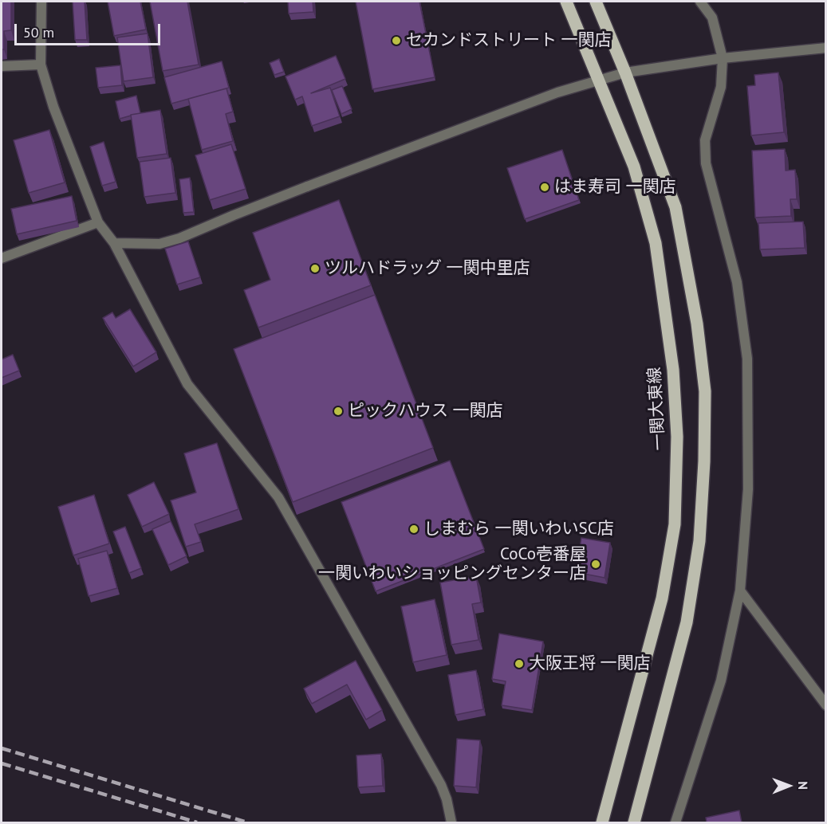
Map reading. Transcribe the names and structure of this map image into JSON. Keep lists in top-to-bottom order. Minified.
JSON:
{"streets":{"main road":["一関大東線"]},"places":["セカンドストリート 一関店","はま寿司 一関店","ツルハドラッグ 一関中里店","ピックハウス 一関店","しまむら 一関いわいSC店","CoCo壱番屋 一関いわいショッピングセンター店","大阪王将 一関店"],"scale_bar":"50 m","north":"right"}
